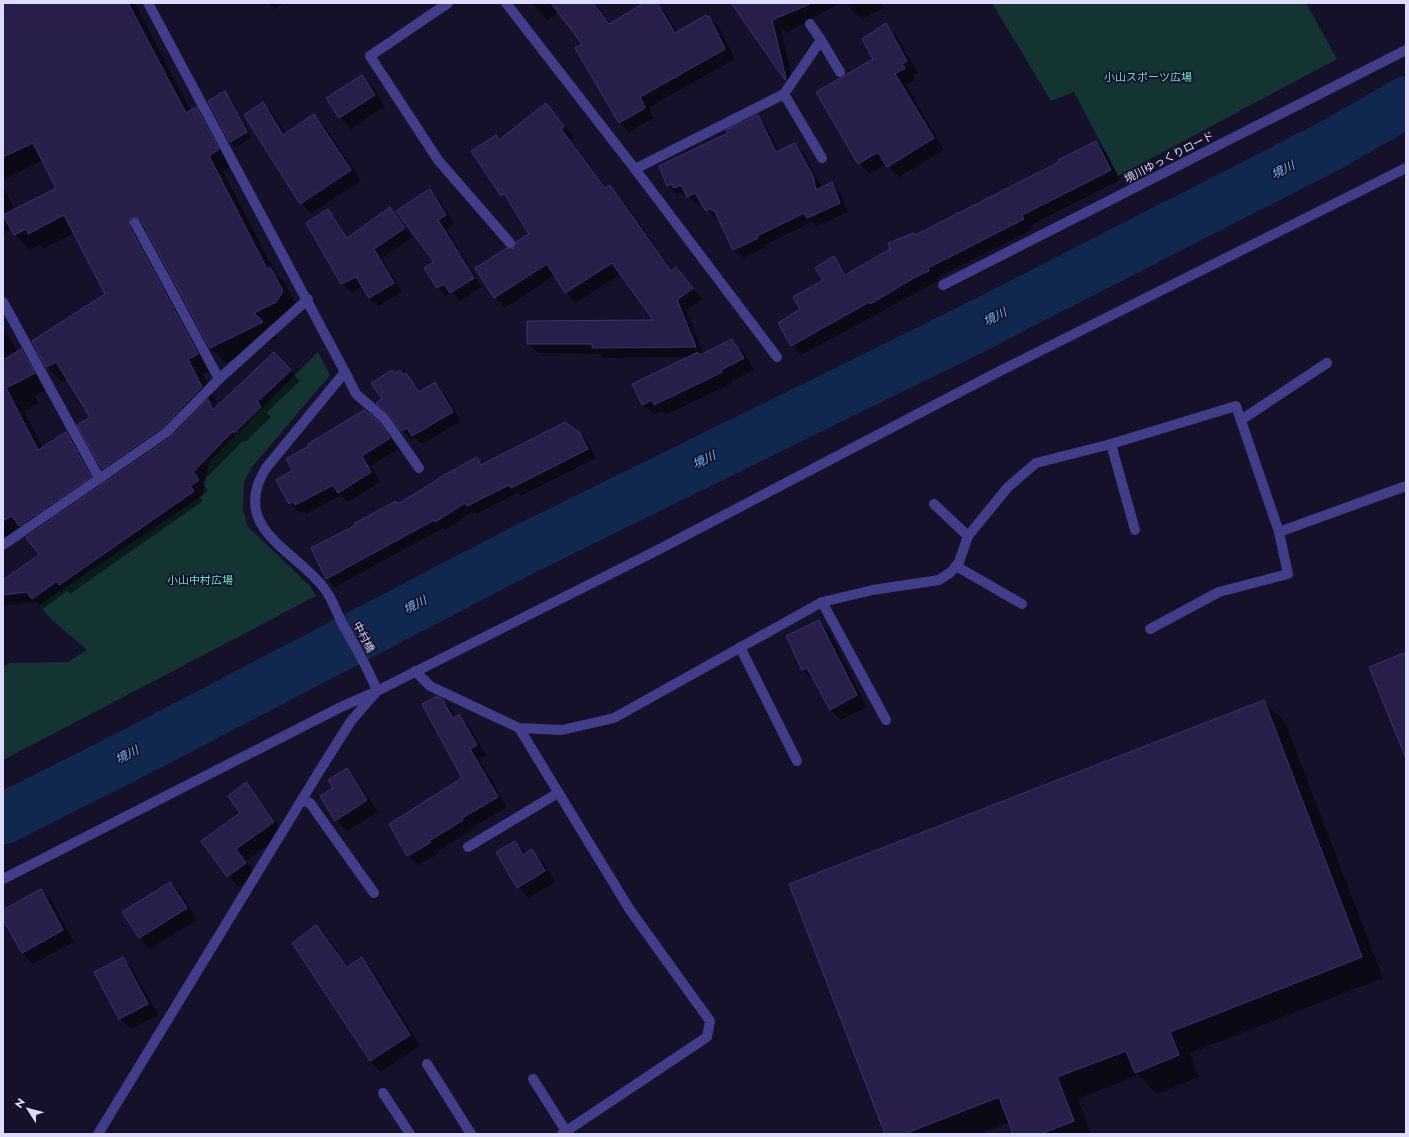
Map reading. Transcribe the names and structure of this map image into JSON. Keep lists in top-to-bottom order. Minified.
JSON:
{"streets":{"street":["境川ゆっくりロード","中村橋"]},"water":["境川"],"parks":["小山スポーツ広場","小山中村広場"],"north":"top left"}
